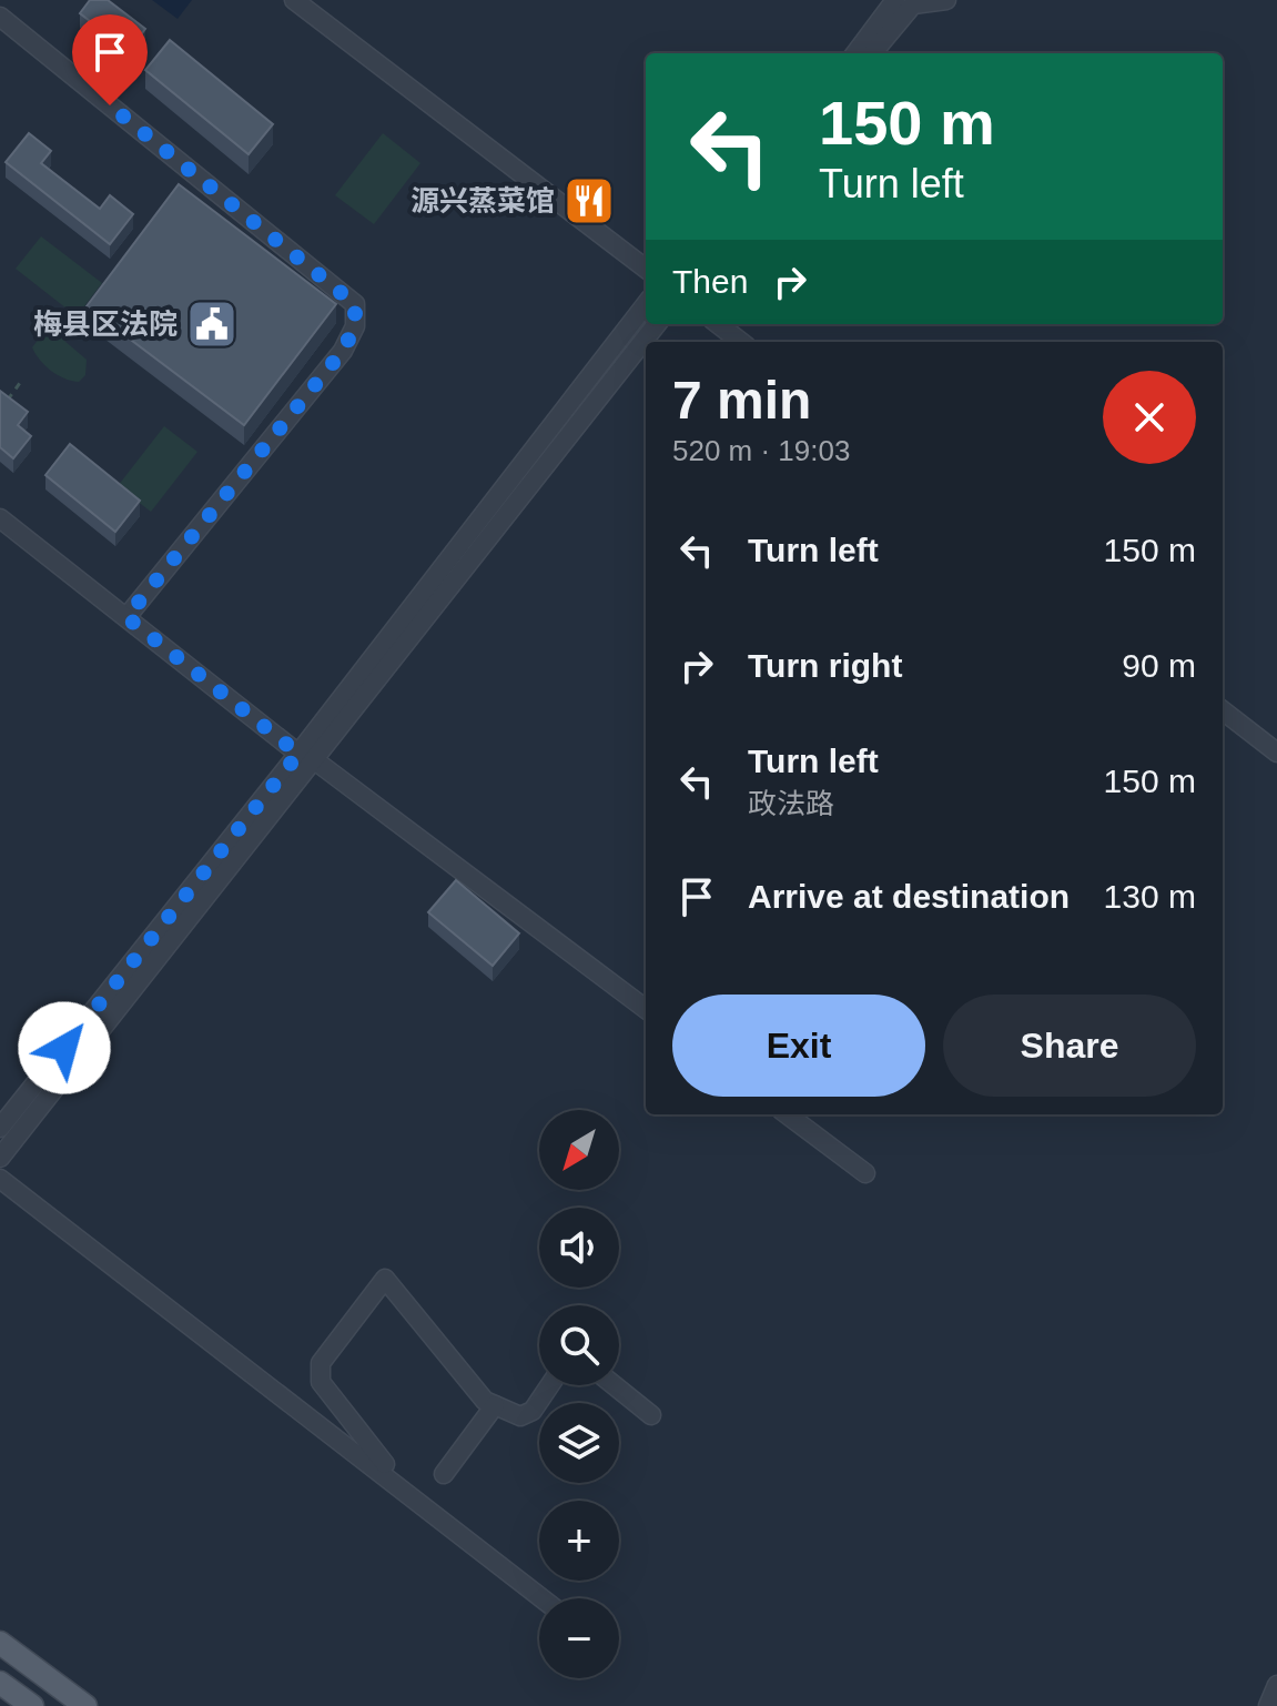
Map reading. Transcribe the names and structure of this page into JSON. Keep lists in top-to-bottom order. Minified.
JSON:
{"places":{"restaurant":["源兴蒸菜馆"],"public building":["梅县区法院"]},"north":"bottom left","page":{"turn":["150 m","Turn left"],"then":"Then","heading":["7 min","520 m · 19:03"],"list":[{"name":"Turn left","value":"150 m"},{"name":"Turn right","value":"90 m"},{"name":"Turn left","note":"政法路","value":"150 m"},{"name":"Arrive at destination","value":"130 m"}],"buttons":["Exit","Share"],"map_buttons":["+","−"]}}
